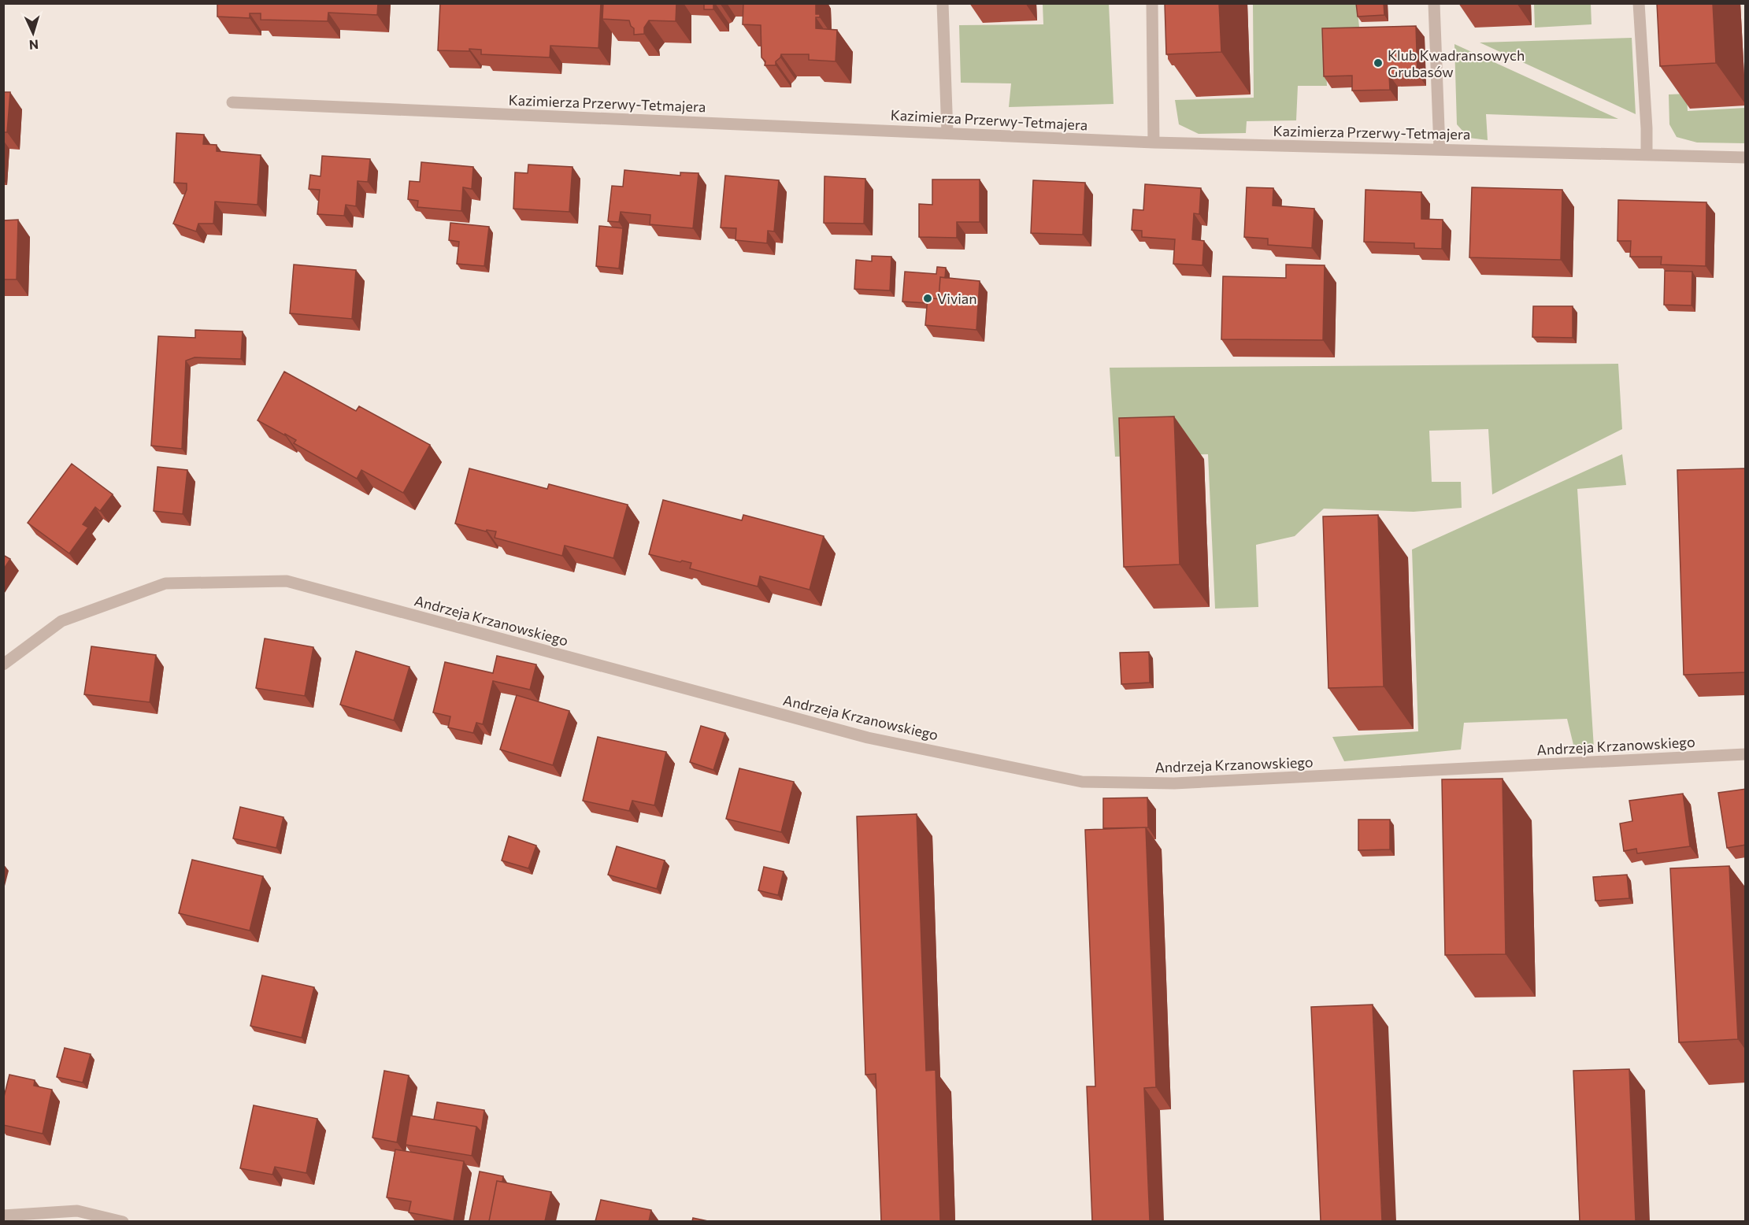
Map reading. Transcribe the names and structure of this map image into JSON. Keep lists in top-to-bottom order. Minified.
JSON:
{"streets":{"street":["Kazimierza Przerwy-Tetmajera","Andrzeja Krzanowskiego"]},"places":["Klub Kwadransowych Grubasów","Vivian"],"north":"bottom"}
